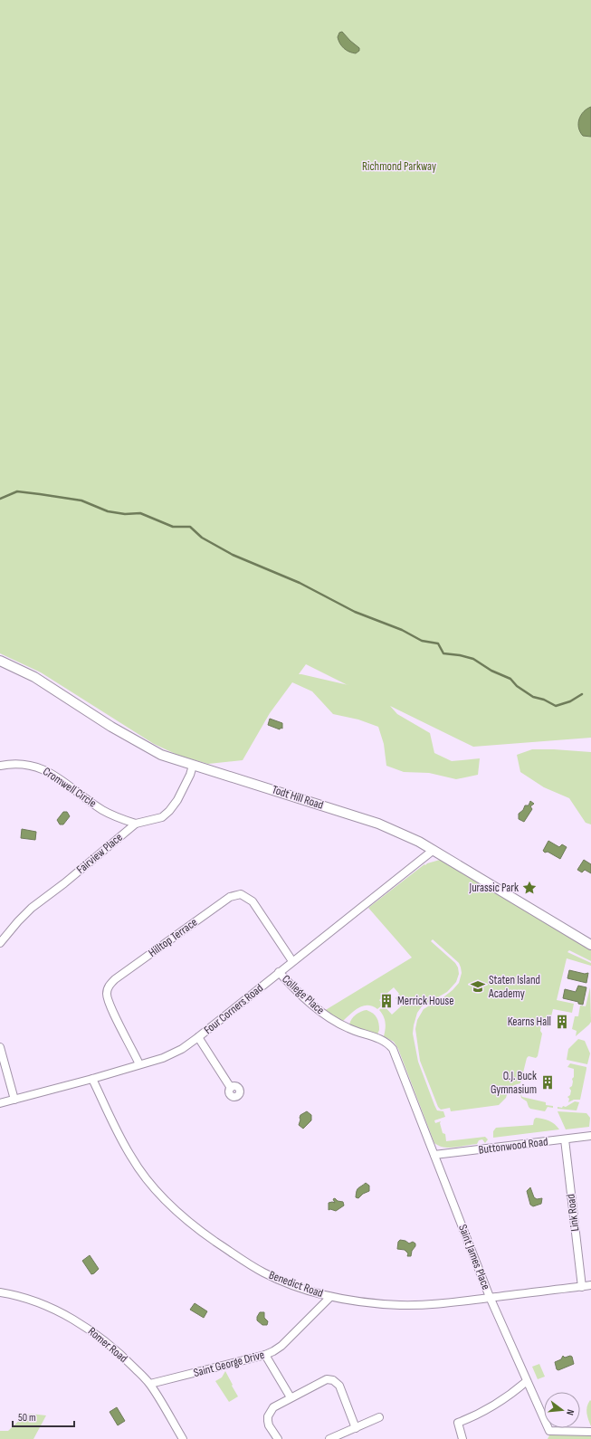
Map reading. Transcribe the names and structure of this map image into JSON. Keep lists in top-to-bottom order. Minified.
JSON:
{"streets":{"street":["Cromwell Circle","Todt Hill Road","Fairview Place","Hilltop Terrace","College Place","Four Corners Road","Buttonwood Road","Link Road","Saint James Place","Benedict Road","Romer Road","Saint George Drive"]},"crossings":[["Cromwell Circle","Fairview Place"],["Todt Hill Road","Fairview Place"],["Todt Hill Road","Four Corners Road"],["Hilltop Terrace","Four Corners Road"],["College Place","Four Corners Road"],["College Place","Saint James Place"],["Four Corners Road","Benedict Road"],["Buttonwood Road","Link Road"],["Buttonwood Road","Saint James Place"],["Link Road","Benedict Road"],["Saint James Place","Benedict Road"],["Benedict Road","Saint George Drive"],["Romer Road","Saint George Drive"]],"parks":["Richmond Parkway"],"places":{"place":["Jurassic Park"],"school or university":["Staten Island Academy"],"building":["Merrick House","Kearns Hall","O.J. Buck Gymnasium"]},"scale_bar":"50 m","north":"right"}
